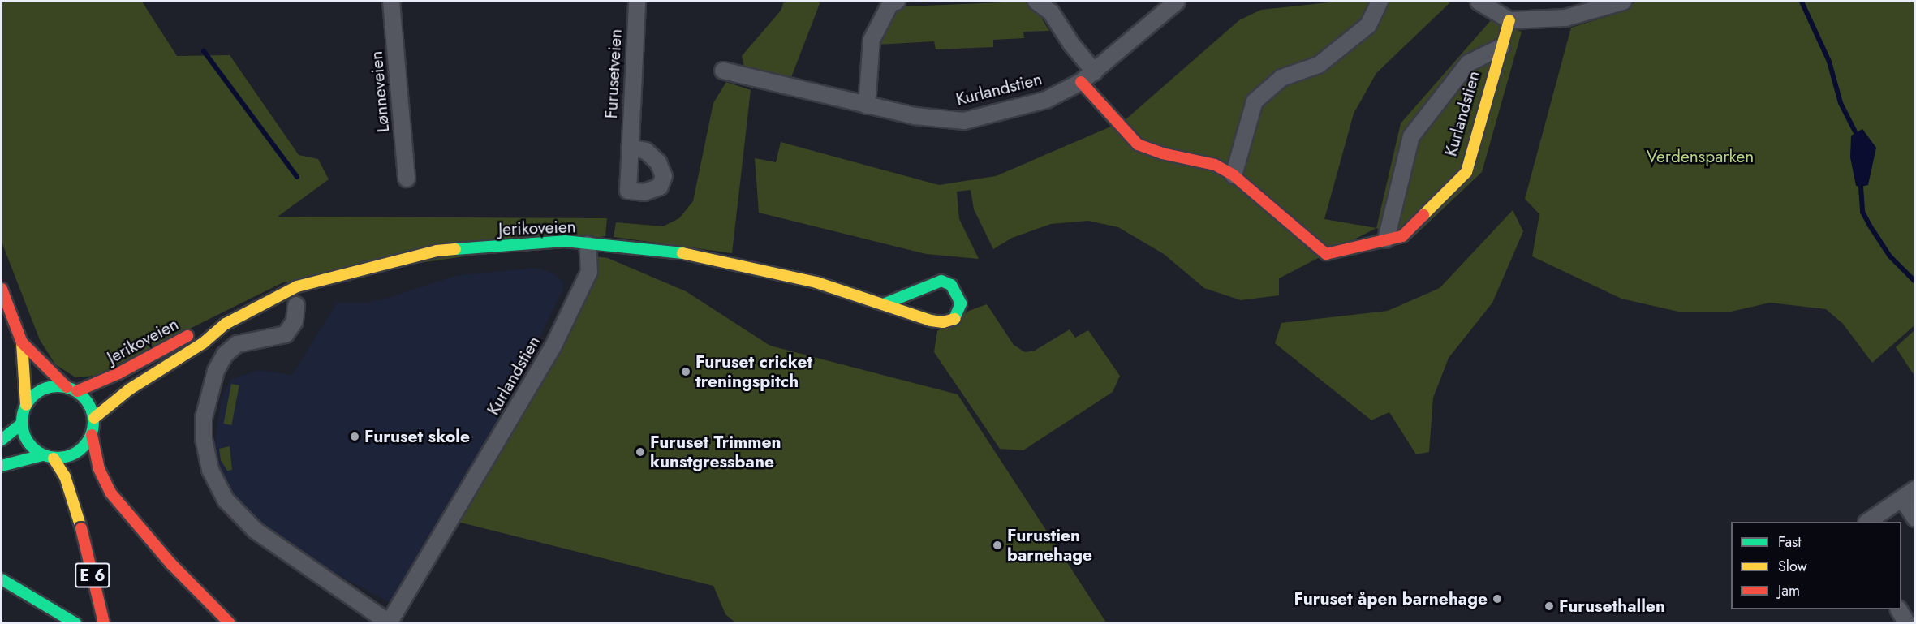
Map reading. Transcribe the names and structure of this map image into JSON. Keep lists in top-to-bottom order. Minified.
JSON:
{"streets":{"main road":["Kurlandstien","Jerikoveien","E 6"],"street":["Furusetveien","Lønneveien"]},"crossings":[["Kurlandstien","Jerikoveien"],["Jerikoveien","E 6"]],"parks":["Verdensparken"],"places":["Furuset cricket treningspitch","Furuset skole","Furuset Trimmen kunstgressbane","Furustien barnehage","Furuset åpen barnehage","Furusethallen"],"legend":["Fast","Slow","Jam"]}
